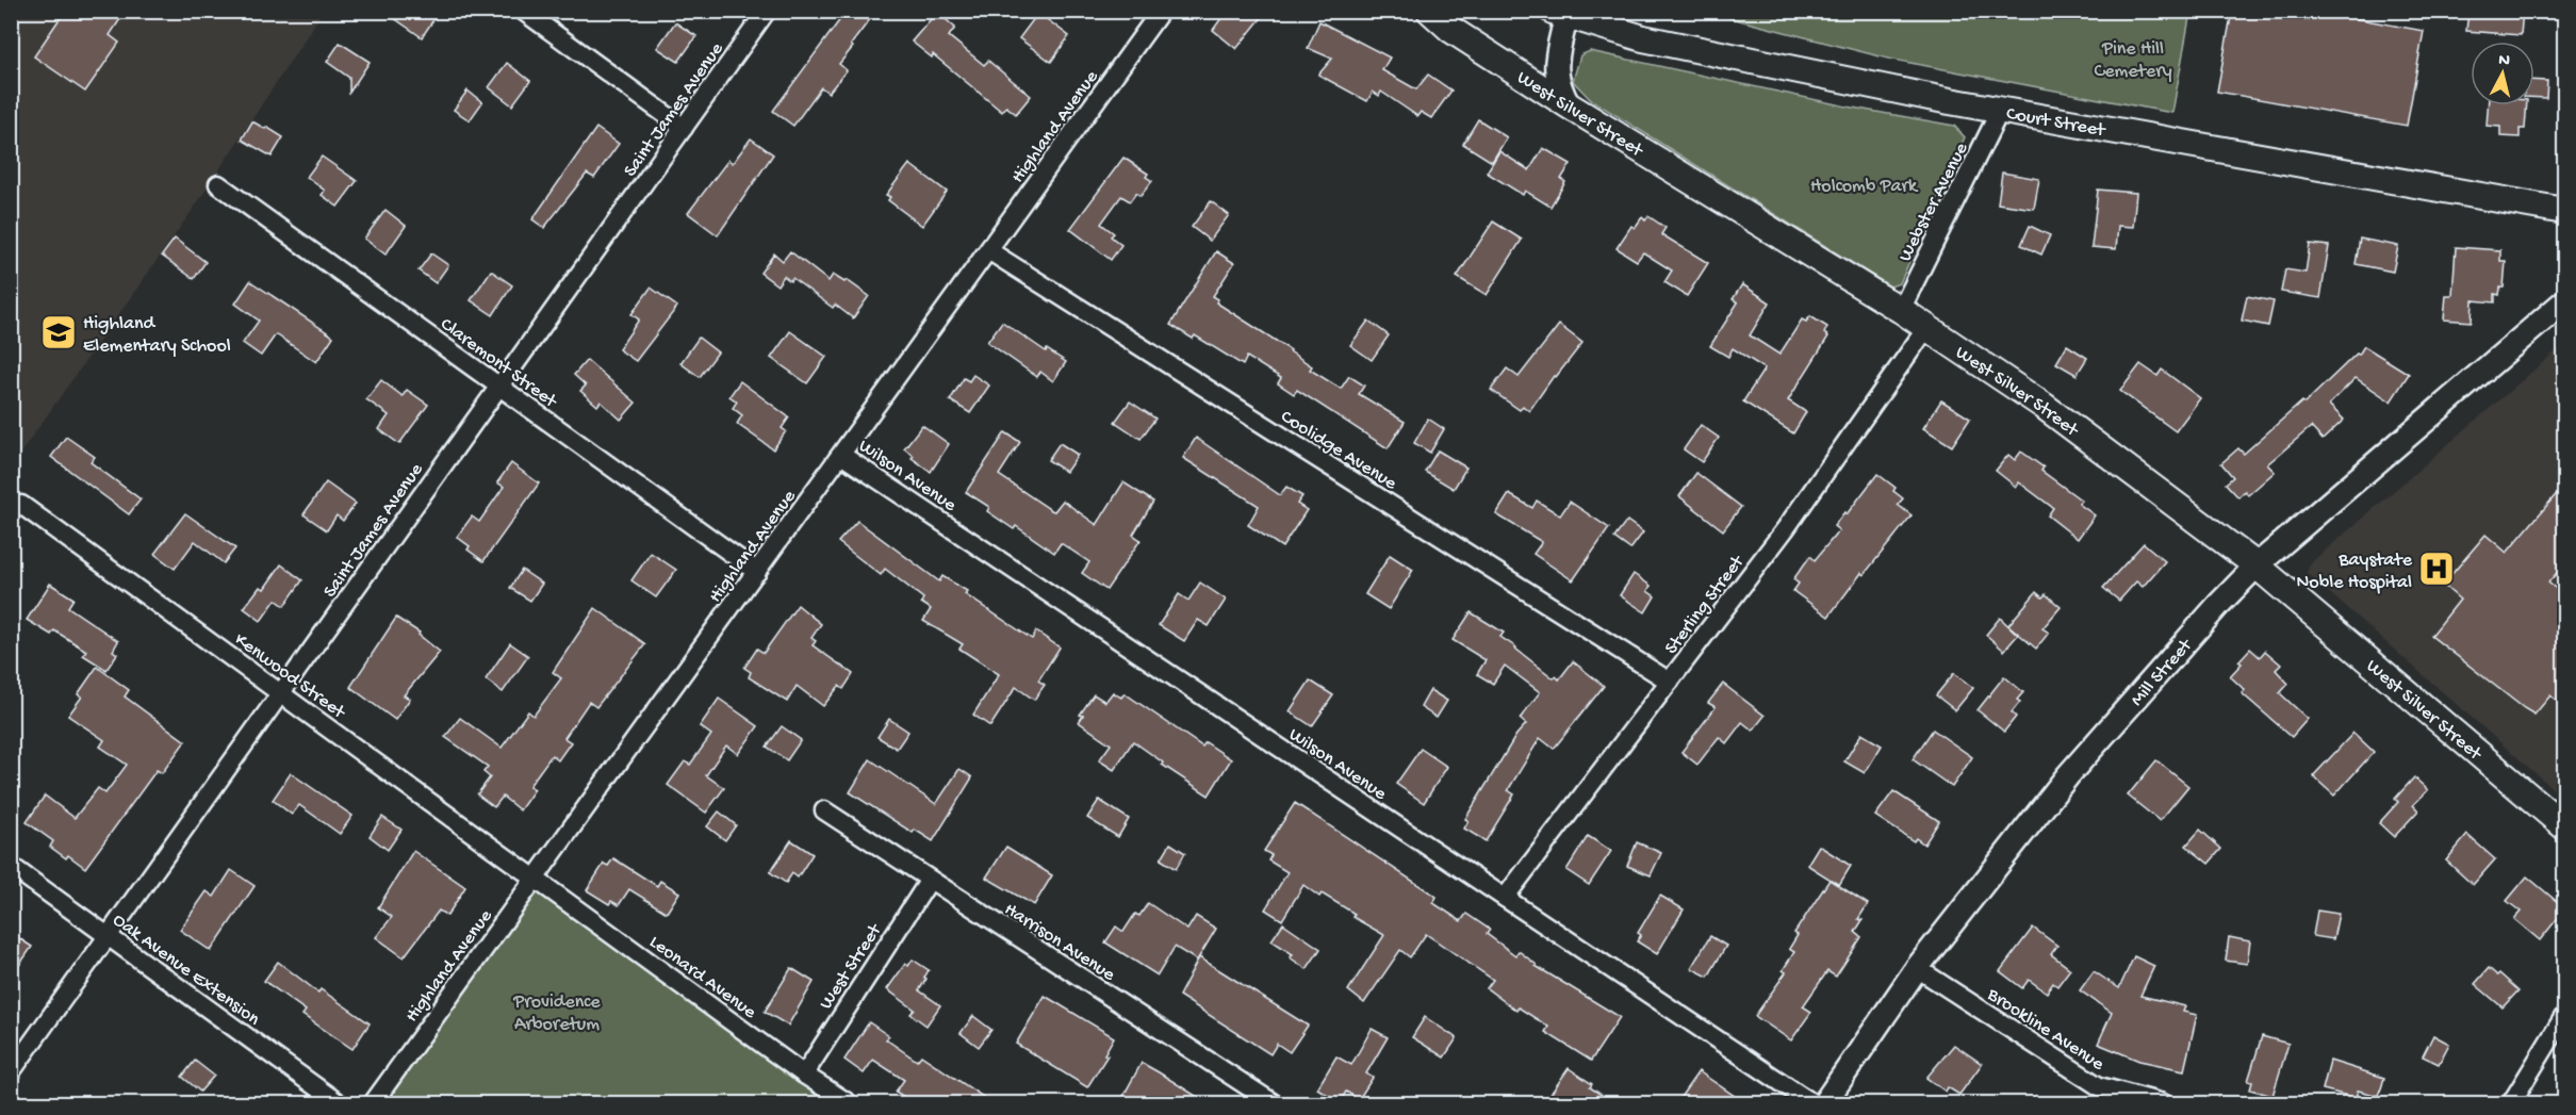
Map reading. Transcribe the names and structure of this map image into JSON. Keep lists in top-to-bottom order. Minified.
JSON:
{"streets":{"main road":["West Silver Street","Court Street"],"street":["Saint James Avenue","Highland Avenue","Webster Avenue","Claremont Street","Coolidge Avenue","Wilson Avenue","Sterling Street","Mill Street","Kenwood Street","Harrison Avenue","West Street","Oak Avenue Extension","Leonard Avenue","Brookline Avenue"]},"crossings":[["Saint James Avenue","Claremont Street"],["Saint James Avenue","Kenwood Street"],["Saint James Avenue","Oak Avenue Extension"],["West Silver Street","Webster Avenue"],["West Silver Street","Sterling Street"],["West Silver Street","Mill Street"],["Court Street","Webster Avenue"],["Highland Avenue","Claremont Street"],["Highland Avenue","Coolidge Avenue"],["Highland Avenue","Wilson Avenue"],["Highland Avenue","Kenwood Street"],["Highland Avenue","Leonard Avenue"],["Coolidge Avenue","Sterling Street"],["Wilson Avenue","Sterling Street"],["Mill Street","Brookline Avenue"],["Kenwood Street","Leonard Avenue"],["Harrison Avenue","West Street"],["West Street","Leonard Avenue"]],"parks":["Pine Hill Cemetery","Holcomb Park","Providence Arboretum"],"places":{"school or university":["Highland Elementary School"],"hospital":["Baystate Noble Hospital"]},"north":"top"}
